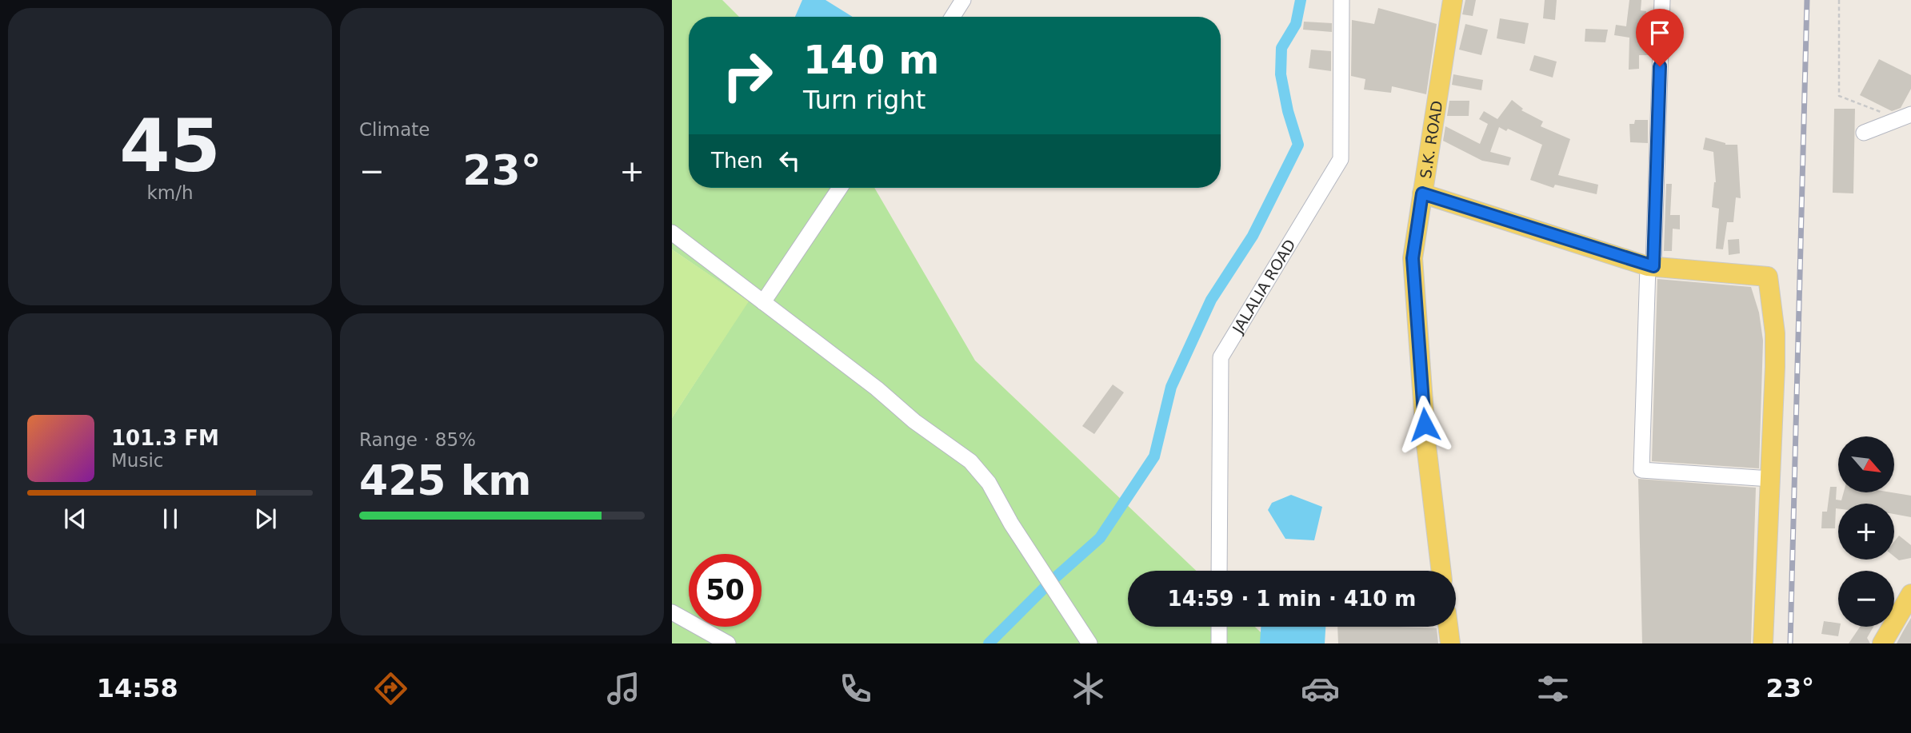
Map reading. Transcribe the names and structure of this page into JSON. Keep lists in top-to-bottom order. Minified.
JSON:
{"streets":{"main road":["S.K. ROAD"],"street":["JALALIA ROAD"]},"north":"bottom right","page":{"tile":[["45","km/h"],"Climate",["Range · 85%","425 km"]],"turn":["140 m","Turn right"],"then":"Then","heat":["−","23°","+"],"song":["101.3 FM","Music"],"map_buttons":["+","−"],"limit":"50","trip":"14:59 · 1 min · 410 m","tabs":["14:58","23°"]}}
